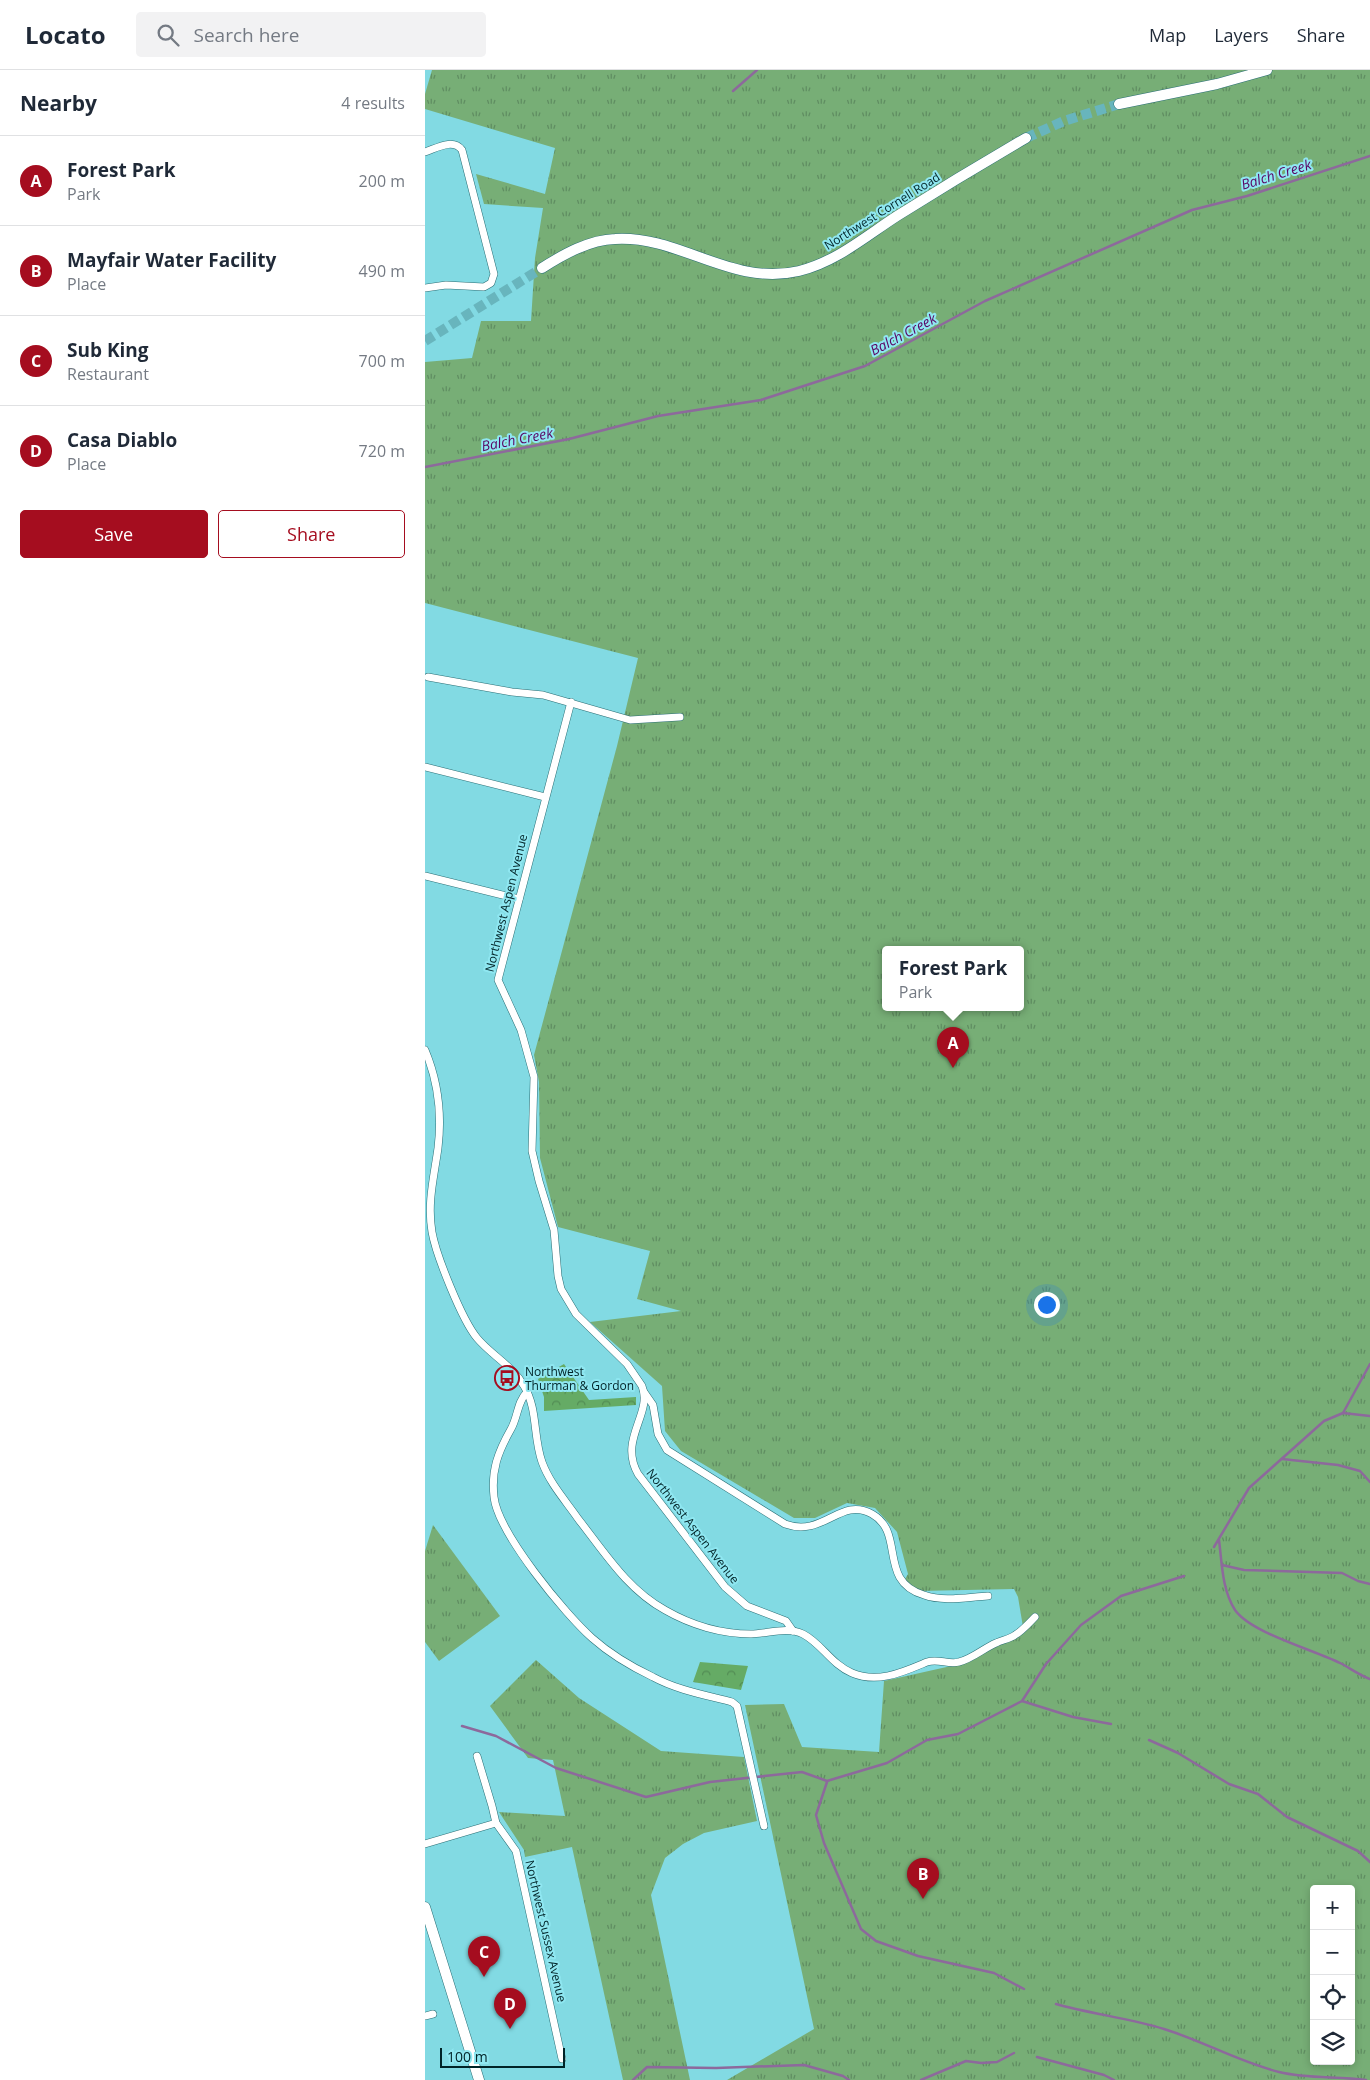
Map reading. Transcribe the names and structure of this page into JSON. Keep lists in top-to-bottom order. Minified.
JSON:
{"streets":{"main road":["Northwest Cornell Road"],"street":["Northwest Aspen Avenue","Northwest Sussex Avenue"]},"water":["Balch Creek"],"places":{"bus stop":["Northwest Thurman & Gordon"]},"scale_bar":"100 m","page":{"header":"Locato","search":"Search here","nav":["Map","Layers","Share"],"heading":["Nearby","4 results"],"list":[{"mark":"A","name":"Forest Park","note":"Park","value":"200 m"},{"mark":"B","name":"Mayfair Water Facility","note":"Place","value":"490 m"},{"mark":"C","name":"Sub King","note":"Restaurant","value":"700 m"},{"mark":"D","name":"Casa Diablo","note":"Place","value":"720 m"}],"buttons":["Save","Share"],"popup":["Forest Park","Park"],"pins":["A","B","C","D"],"map_buttons":["+","−"],"scale":"100 m"}}
